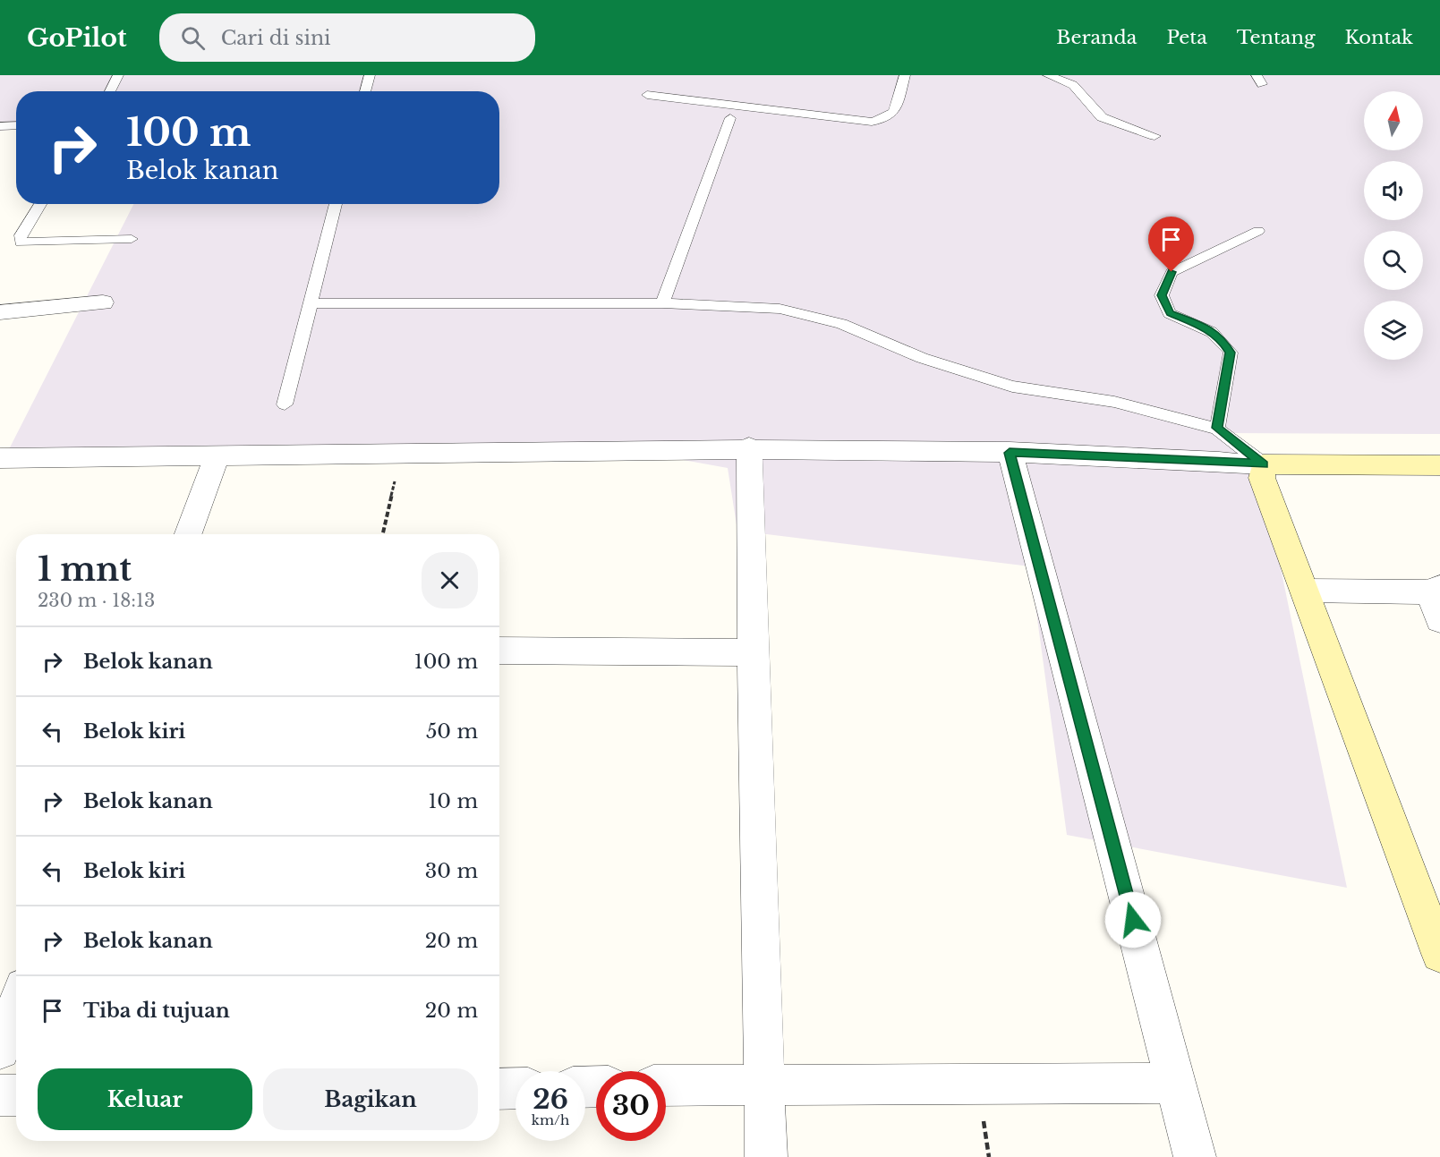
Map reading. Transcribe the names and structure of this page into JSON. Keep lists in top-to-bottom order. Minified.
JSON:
{"north":"top","page":{"header":"GoPilot","search":"Cari di sini","nav":["Beranda","Peta","Tentang","Kontak"],"turn":["100 m","Belok kanan"],"heading":["1 mnt","230 m · 18:13"],"list":[{"name":"Belok kanan","value":"100 m"},{"name":"Belok kiri","value":"50 m"},{"name":"Belok kanan","value":"10 m"},{"name":"Belok kiri","value":"30 m"},{"name":"Belok kanan","value":"20 m"},{"name":"Tiba di tujuan","value":"20 m"}],"buttons":["Keluar","Bagikan"],"speed":"26 km/h","limit":"30"}}
